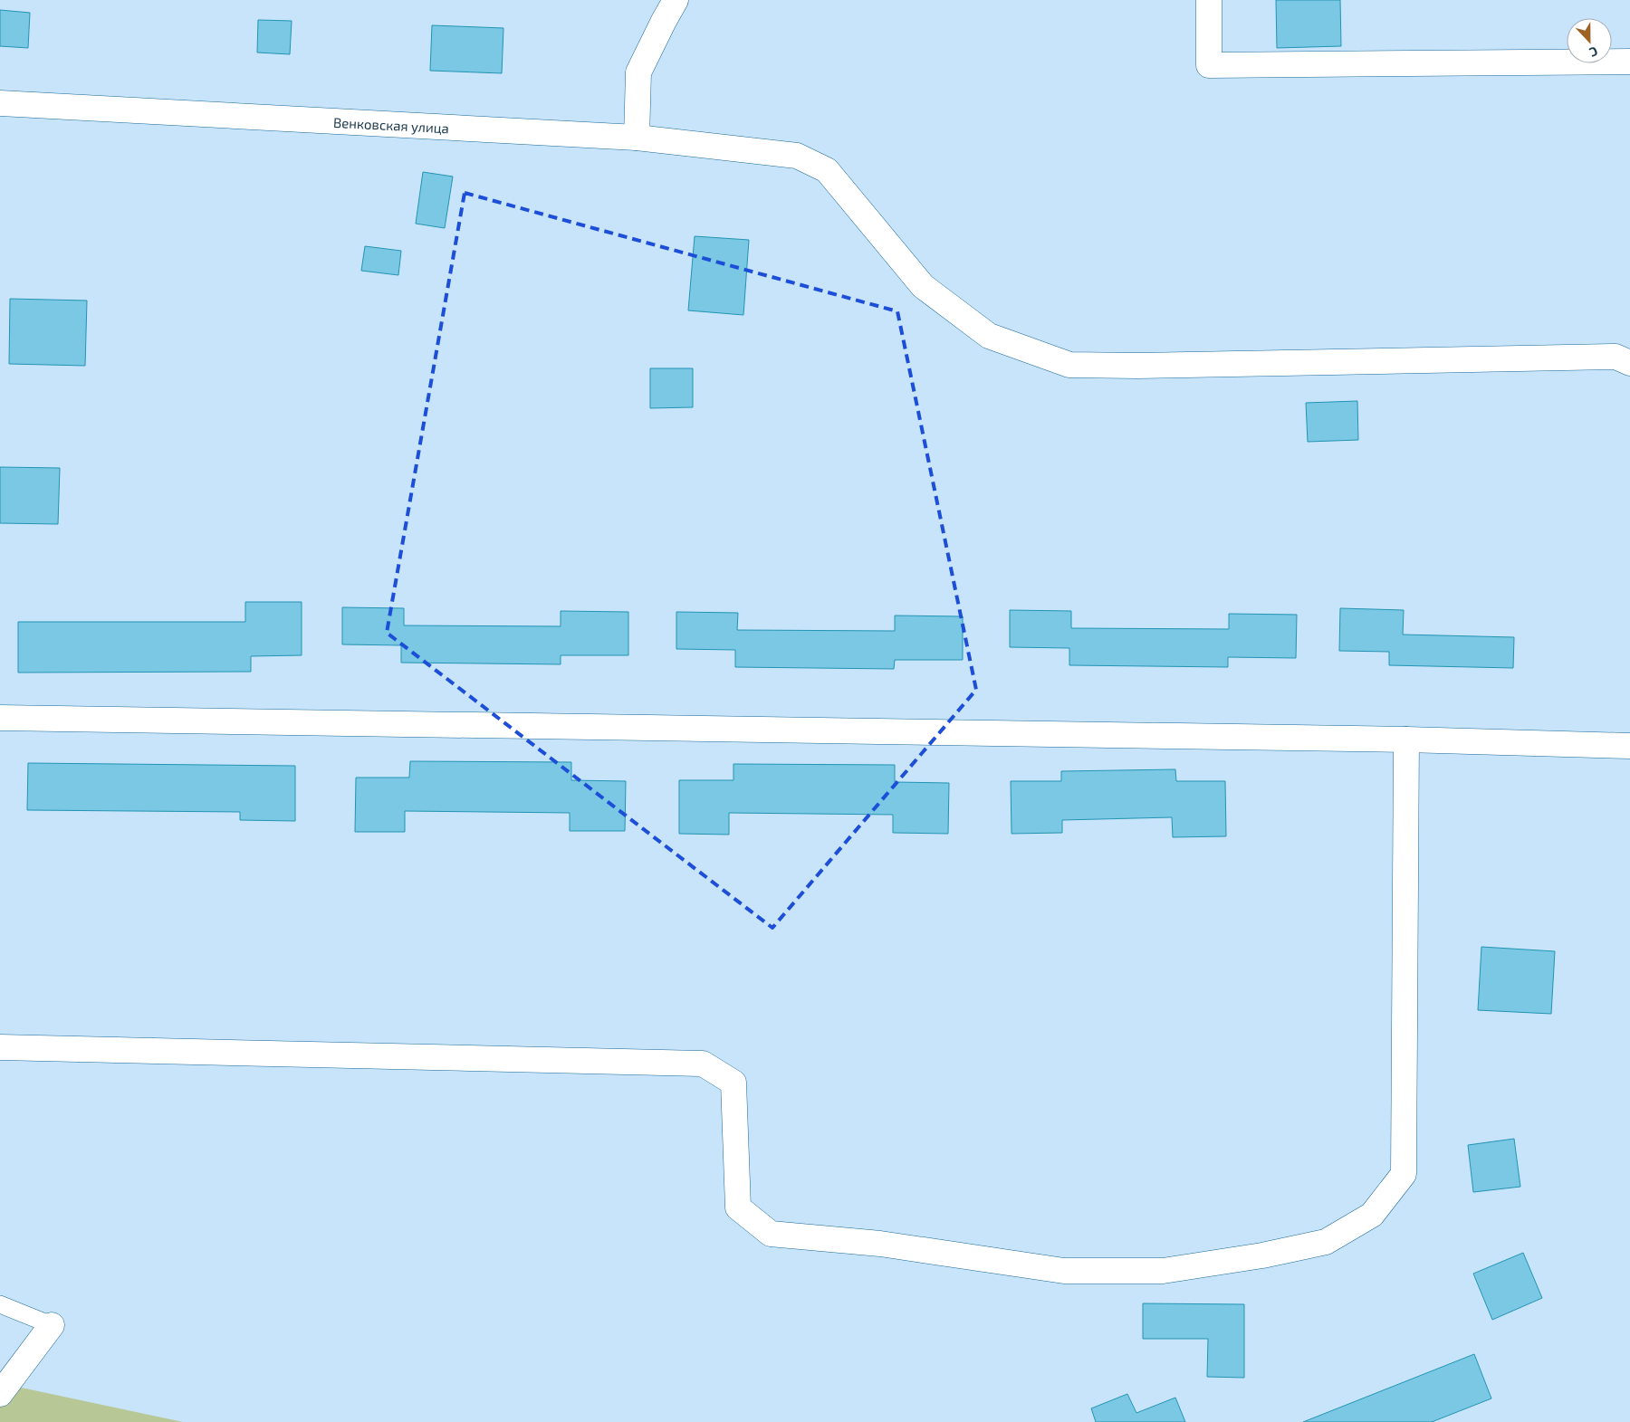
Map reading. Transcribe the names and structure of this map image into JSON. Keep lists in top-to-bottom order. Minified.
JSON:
{"streets":{"street":["Венковская улица"]},"north":"bottom"}
